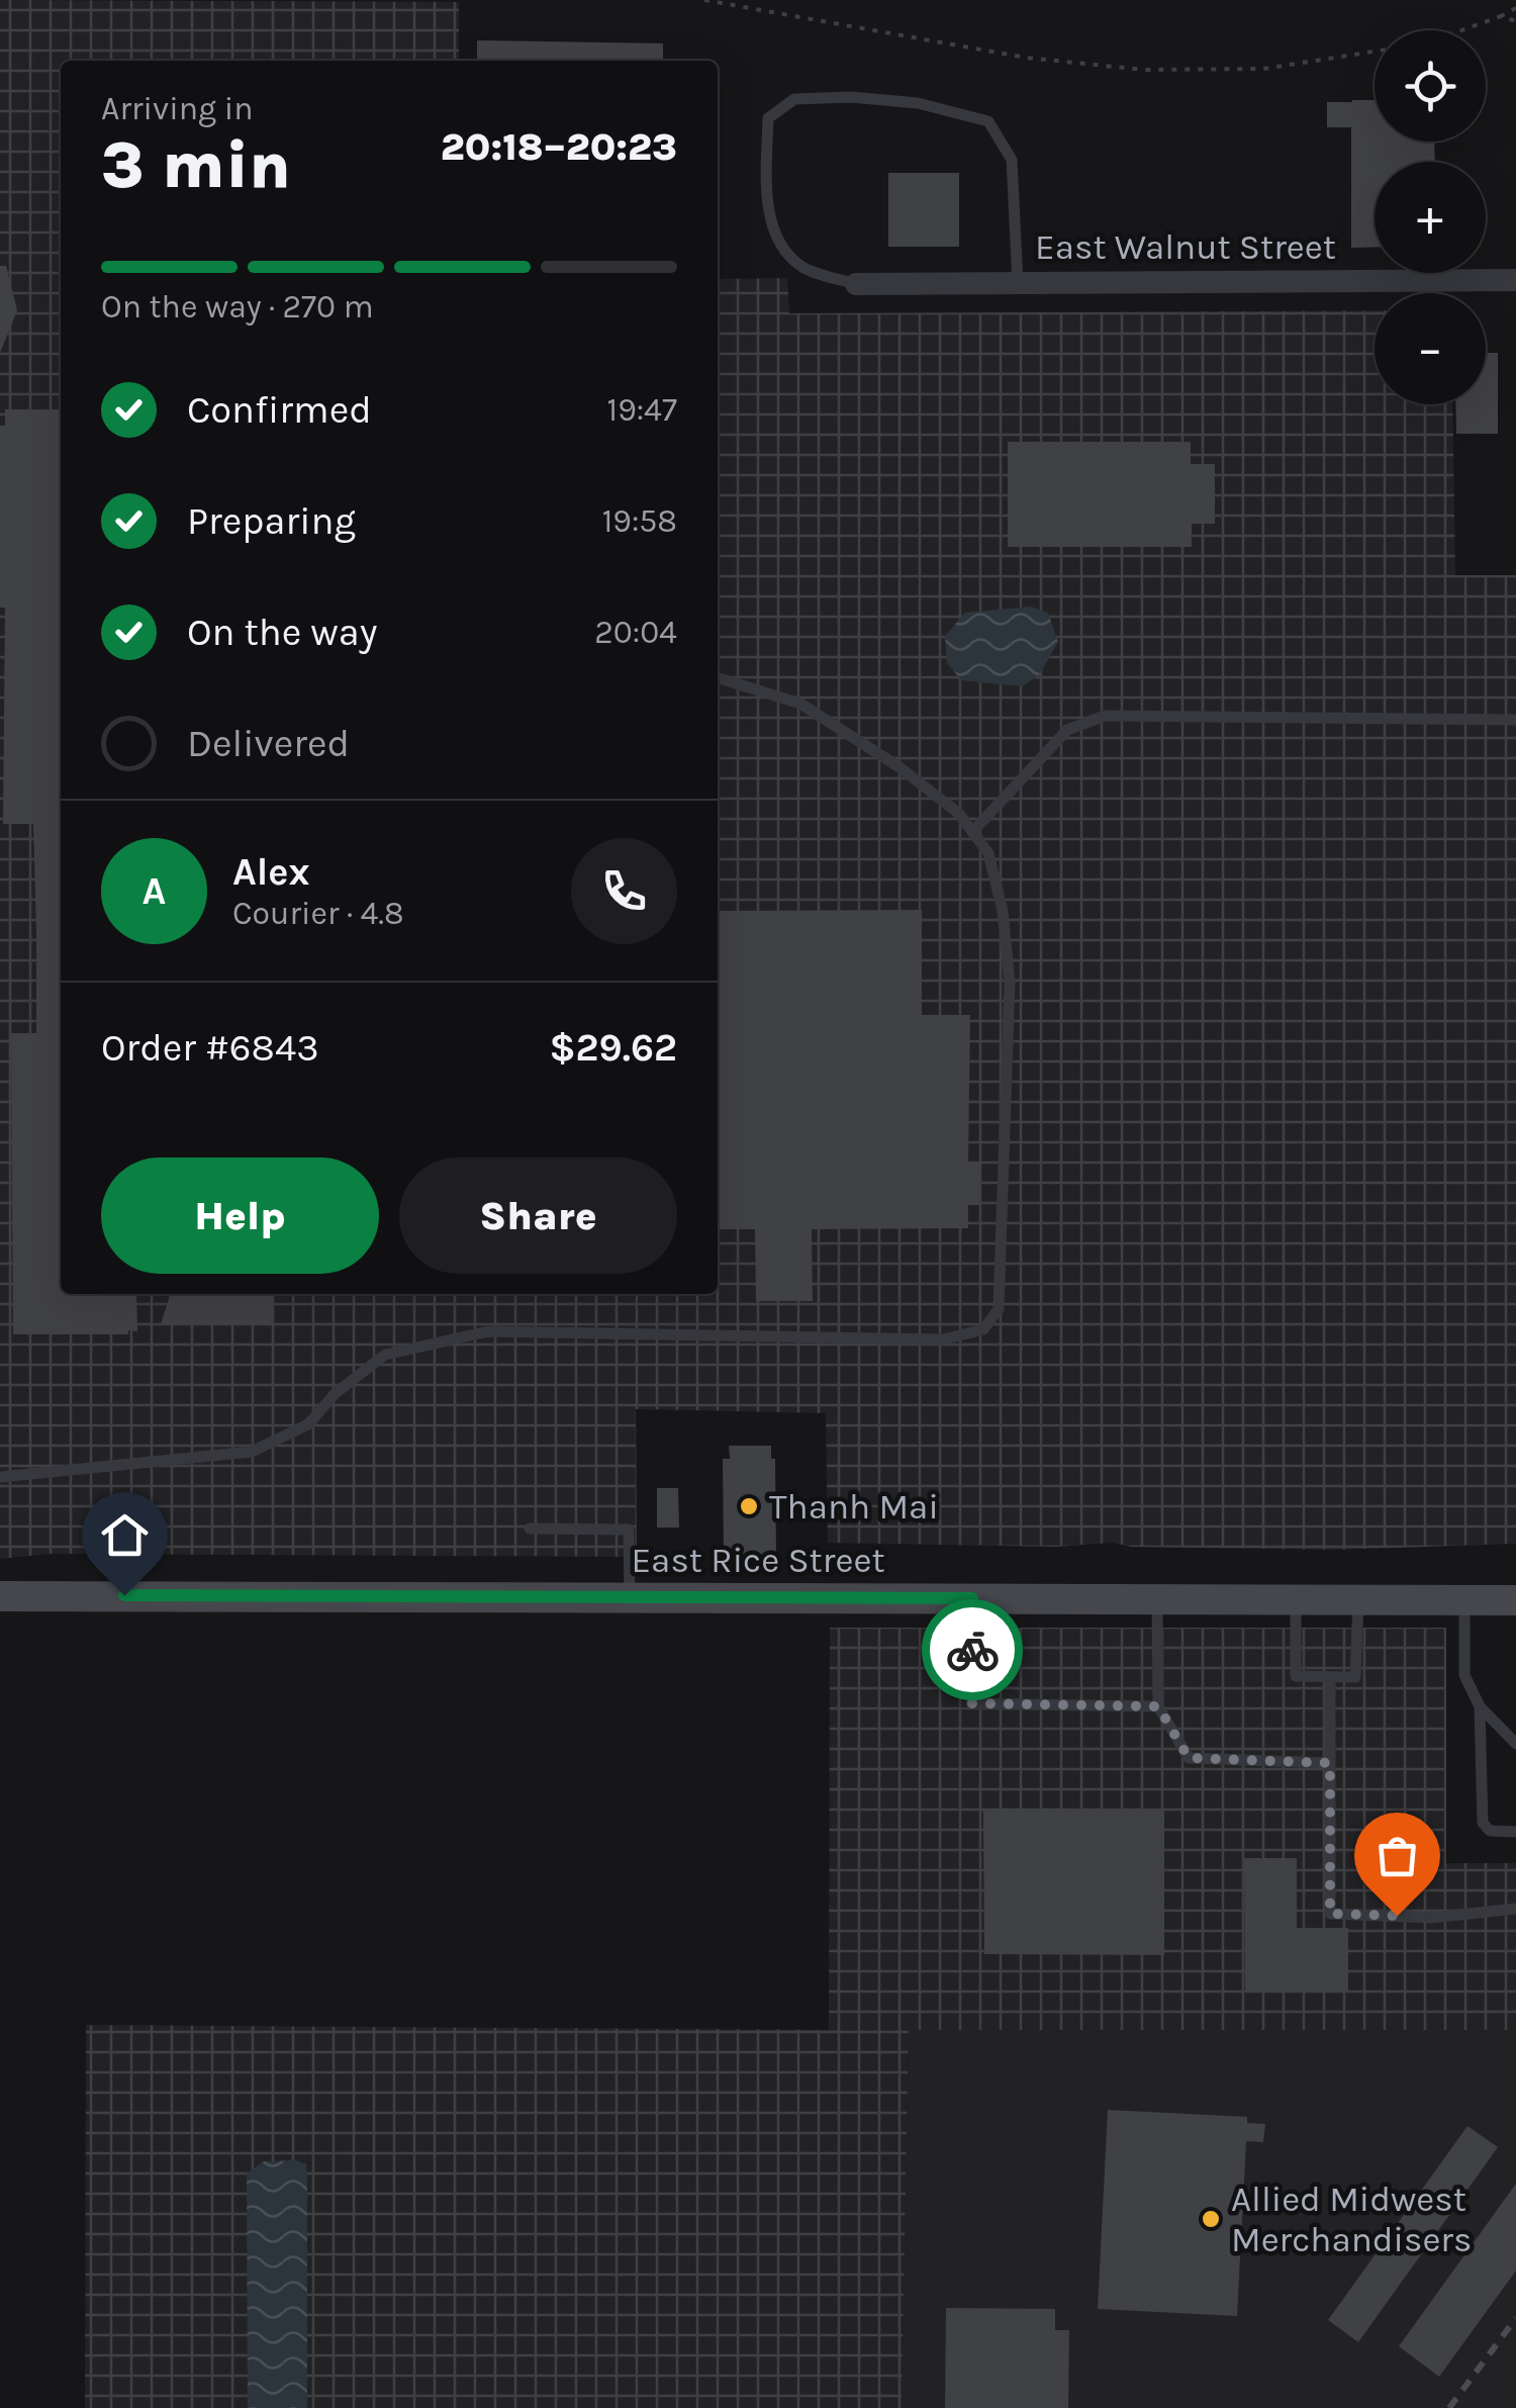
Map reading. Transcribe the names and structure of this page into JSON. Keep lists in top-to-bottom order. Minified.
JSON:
{"streets":{"street":["East Walnut Street","East Rice Street"]},"places":["Thanh Mai","Allied Midwest Merchandisers"],"page":{"map_buttons":["+","−"],"heading":["3 min","Arriving in","20:18–20:23"],"panel":["Alex","Courier · 4.8","Order #6843","$29.62"],"bar":"On the way · 270 m","list":[["Confirmed","19:47"],["Preparing","19:58"],["On the way","20:04"],"Delivered"],"round":"A","buttons":["Help","Share"]}}
